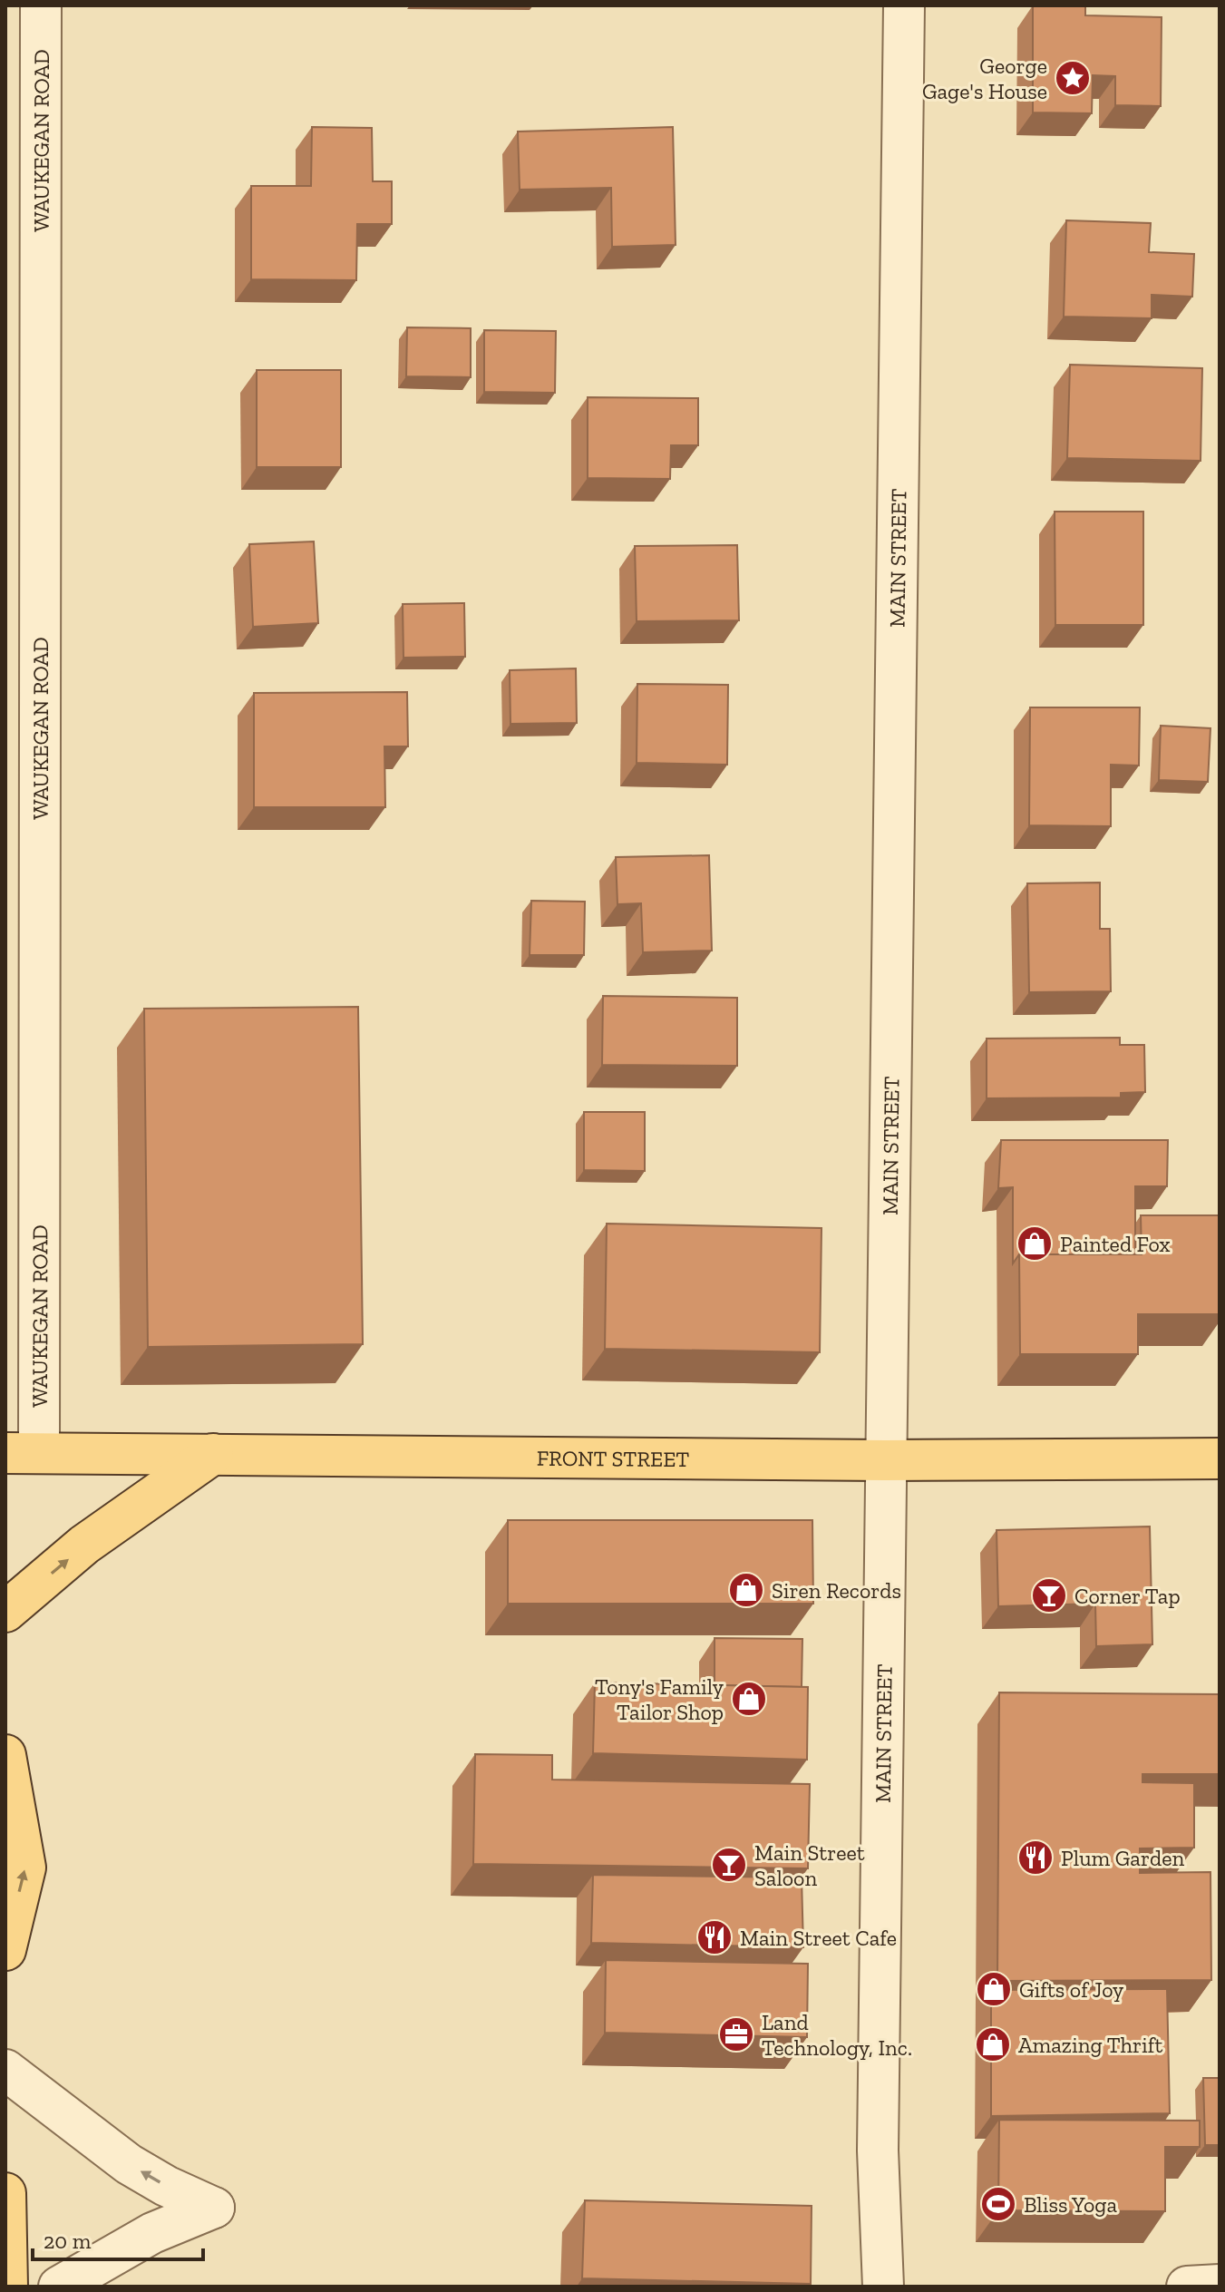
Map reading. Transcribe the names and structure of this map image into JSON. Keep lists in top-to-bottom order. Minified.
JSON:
{"streets":{"main road":["FRONT STREET"],"street":["WAUKEGAN ROAD","MAIN STREET"]},"crossings":[["WAUKEGAN ROAD","FRONT STREET"],["MAIN STREET","FRONT STREET"]],"places":{"place":["George Gage's House"],"shop":["Painted Fox","Siren Records","Tony's Family Tailor Shop","Gifts of Joy","Amazing Thrift"],"bar":["Corner Tap","Main Street Saloon"],"restaurant":["Plum Garden","Main Street Cafe"],"office":["Land Technology, Inc."],"sports":["Bliss Yoga"]},"scale_bar":"20 m"}
